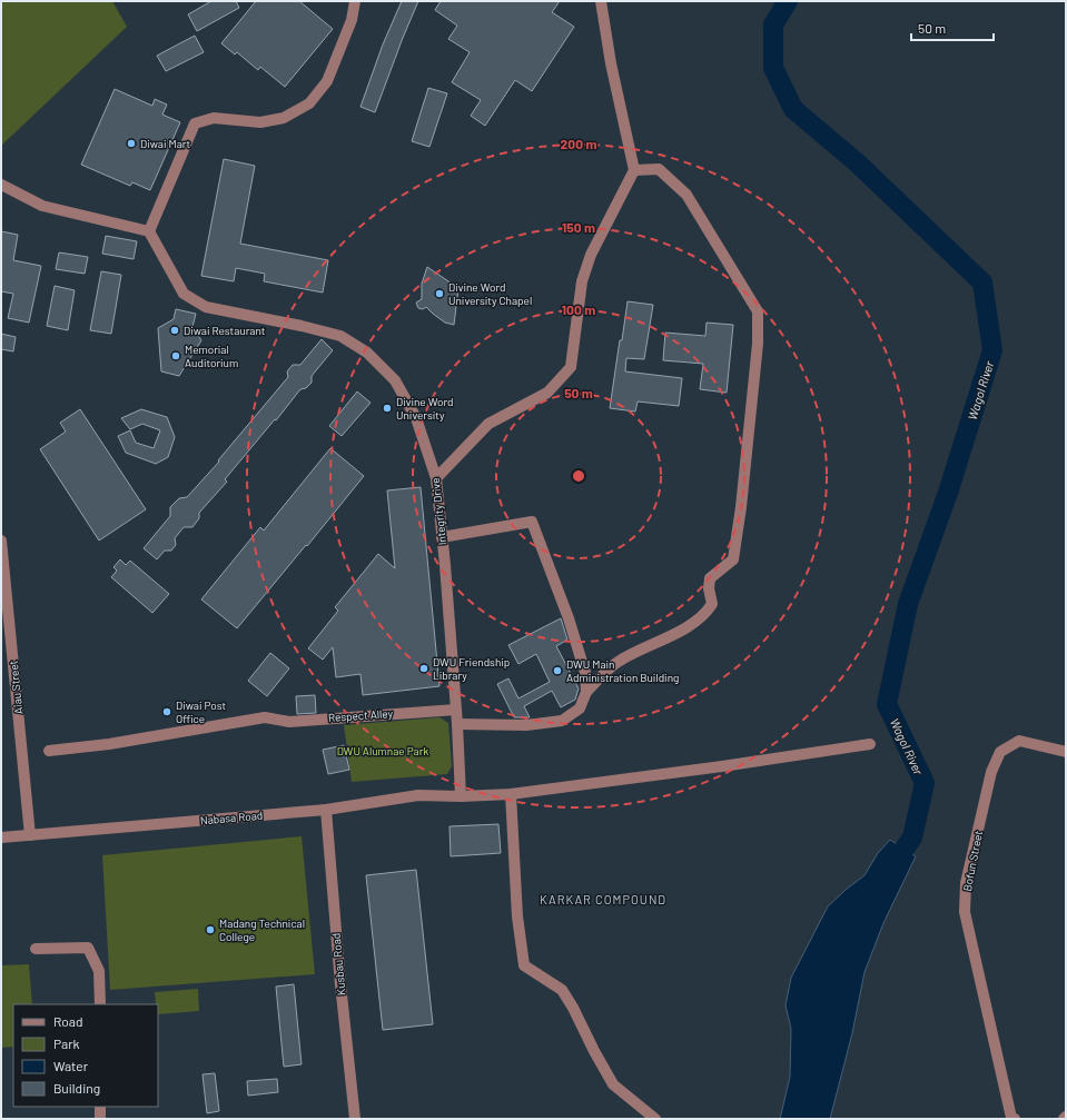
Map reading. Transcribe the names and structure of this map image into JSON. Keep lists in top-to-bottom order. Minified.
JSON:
{"streets":{"street":["Integrity Drive","Aiau Street","Respect Alley","Nabasa Road","Bofun Street","Kusbau Road"]},"crossings":[["Integrity Drive","Respect Alley"],["Integrity Drive","Nabasa Road"],["Aiau Street","Nabasa Road"],["Nabasa Road","Kusbau Road"]],"districts":["KARKAR COMPOUND"],"water":["Wagol River"],"parks":["DWU Alumnae Park"],"places":["Diwai Mart","Divine Word University Chapel","Diwai Restaurant","Memorial Auditorium","Divine Word University","DWU Friendship Library","DWU Main Administration Building","Diwai Post Office","Madang Technical College"],"legend":["Road","Park","Water","Building"],"scale_bar":"50 m","rings":["200 m","150 m","100 m","50 m"]}
